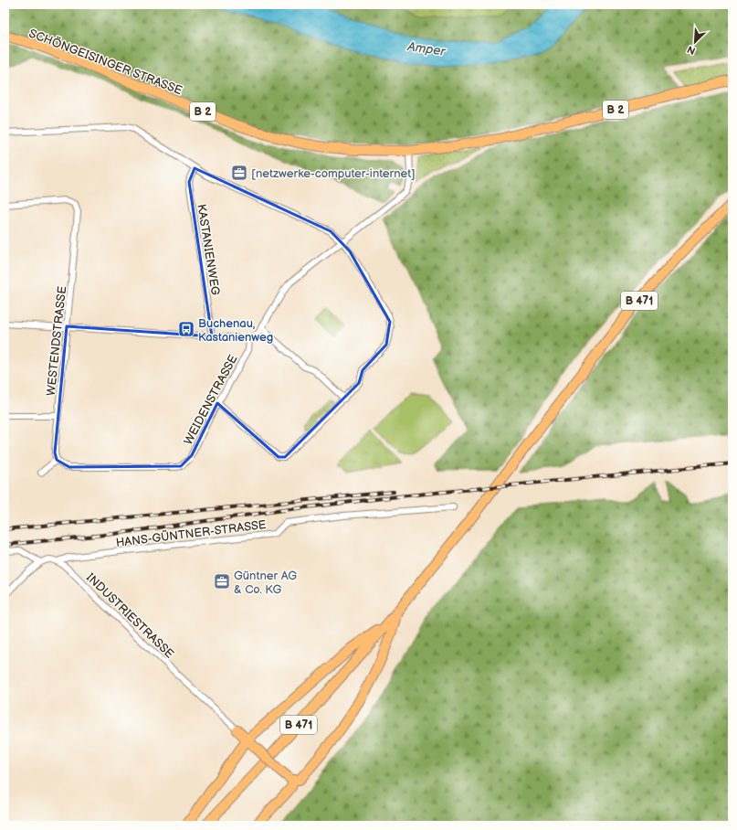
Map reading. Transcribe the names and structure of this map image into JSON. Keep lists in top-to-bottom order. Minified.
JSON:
{"streets":{"main road":["SCHÖNGEISINGER STRASSE","B 2","B 471"],"street":["KASTANIENWEG","WESTENDSTRASSE","WEIDENSTRASSE","HANS-GÜNTNER-STRASSE","INDUSTRIESTRASSE"]},"crossings":[["WESTENDSTRASSE","WEIDENSTRASSE"],["HANS-GÜNTNER-STRASSE","INDUSTRIESTRASSE"]],"water":["Amper"],"places":{"office":["[netzwerke-computer-internet]","Güntner AG & Co. KG"],"bus stop":["Buchenau, Kastanienweg"]},"north":"bottom left"}
